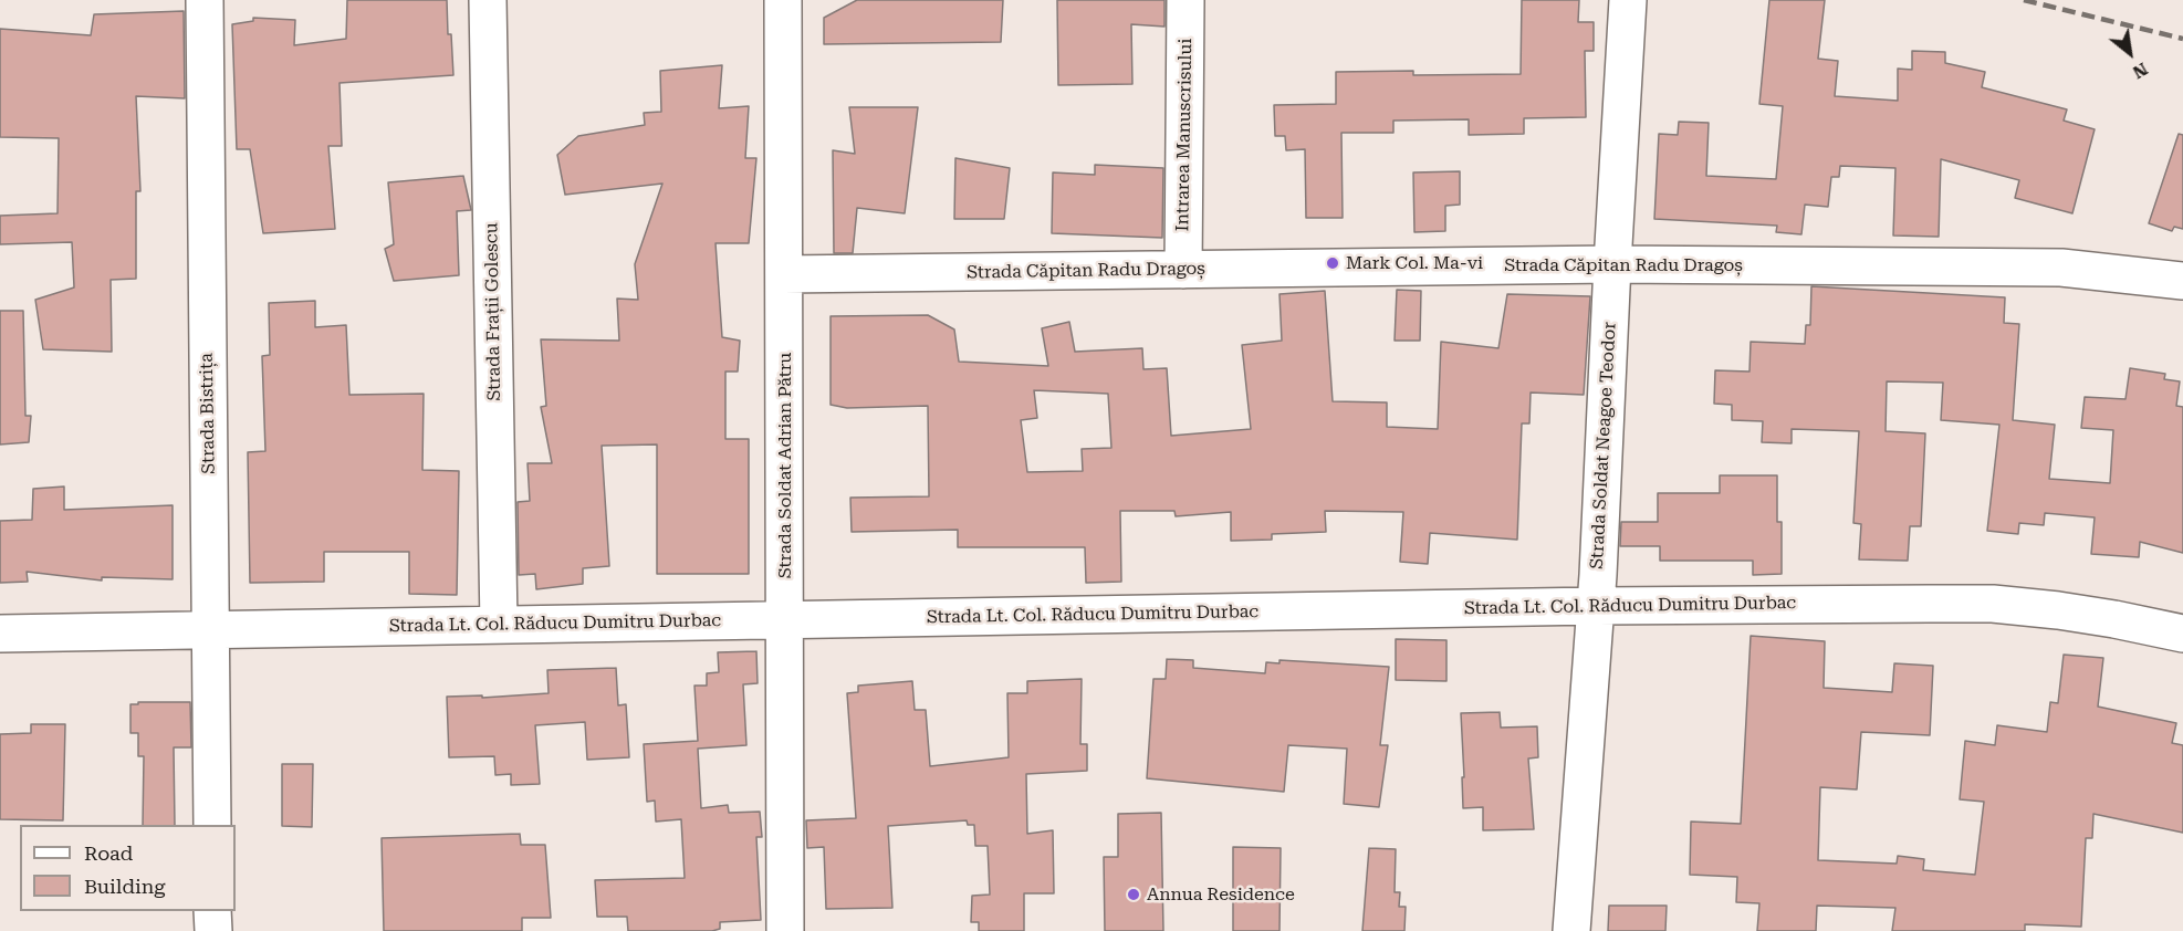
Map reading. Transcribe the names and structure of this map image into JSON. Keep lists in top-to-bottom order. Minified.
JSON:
{"streets":{"street":["Intrarea Manuscrisului","Strada Căpitan Radu Dragoș","Strada Frații Golescu","Strada Bistrița","Strada Soldat Neagoe Teodor","Strada Soldat Adrian Pătru","Strada Lt. Col. Răducu Dumitru Durbac"]},"crossings":[["Intrarea Manuscrisului","Strada Căpitan Radu Dragoș"],["Strada Căpitan Radu Dragoș","Strada Soldat Neagoe Teodor"],["Strada Căpitan Radu Dragoș","Strada Soldat Adrian Pătru"],["Strada Frații Golescu","Strada Lt. Col. Răducu Dumitru Durbac"],["Strada Bistrița","Strada Lt. Col. Răducu Dumitru Durbac"],["Strada Soldat Neagoe Teodor","Strada Lt. Col. Răducu Dumitru Durbac"],["Strada Soldat Adrian Pătru","Strada Lt. Col. Răducu Dumitru Durbac"]],"places":["Mark Col. Ma-vi","Annua Residence"],"legend":["Road","Building"],"north":"bottom right"}
